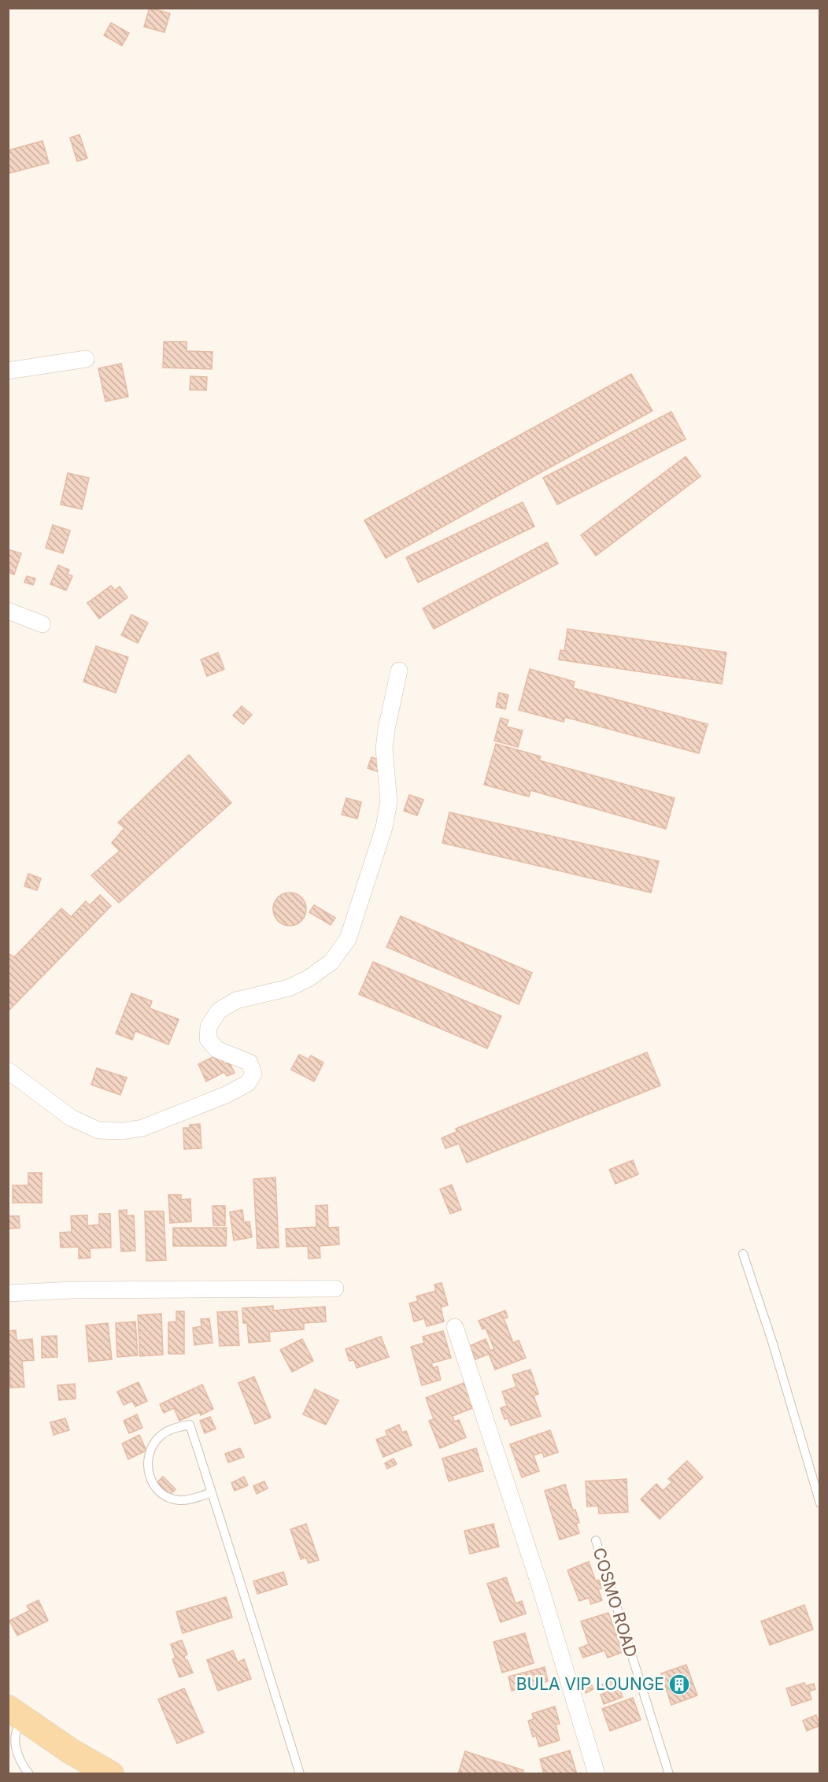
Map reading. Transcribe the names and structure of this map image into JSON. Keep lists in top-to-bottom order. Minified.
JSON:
{"streets":{"lane":["COSMO ROAD"]},"places":{"building":["BULA VIP LOUNGE"]}}
